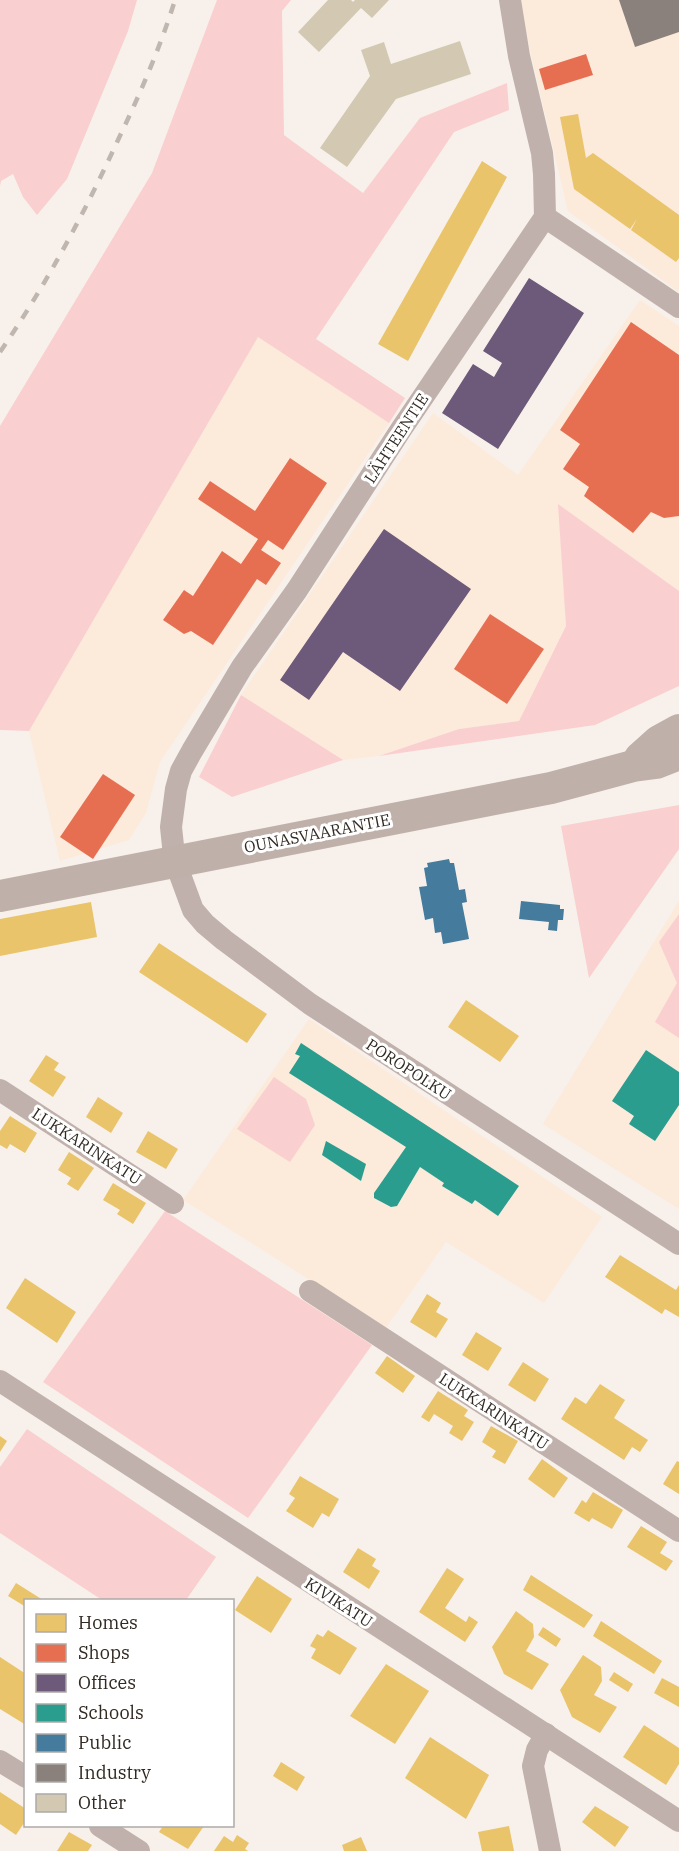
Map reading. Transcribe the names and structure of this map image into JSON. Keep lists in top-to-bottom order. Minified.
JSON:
{"streets":{"street":["LÄHTEENTIE","OUNASVAARANTIE","POROPOLKU","LUKKARINKATU","KIVIKATU"]},"crossings":[["LÄHTEENTIE","OUNASVAARANTIE"],["LÄHTEENTIE","POROPOLKU"],["OUNASVAARANTIE","POROPOLKU"]],"legend":["Homes","Shops","Offices","Schools","Public","Industry","Other"]}
